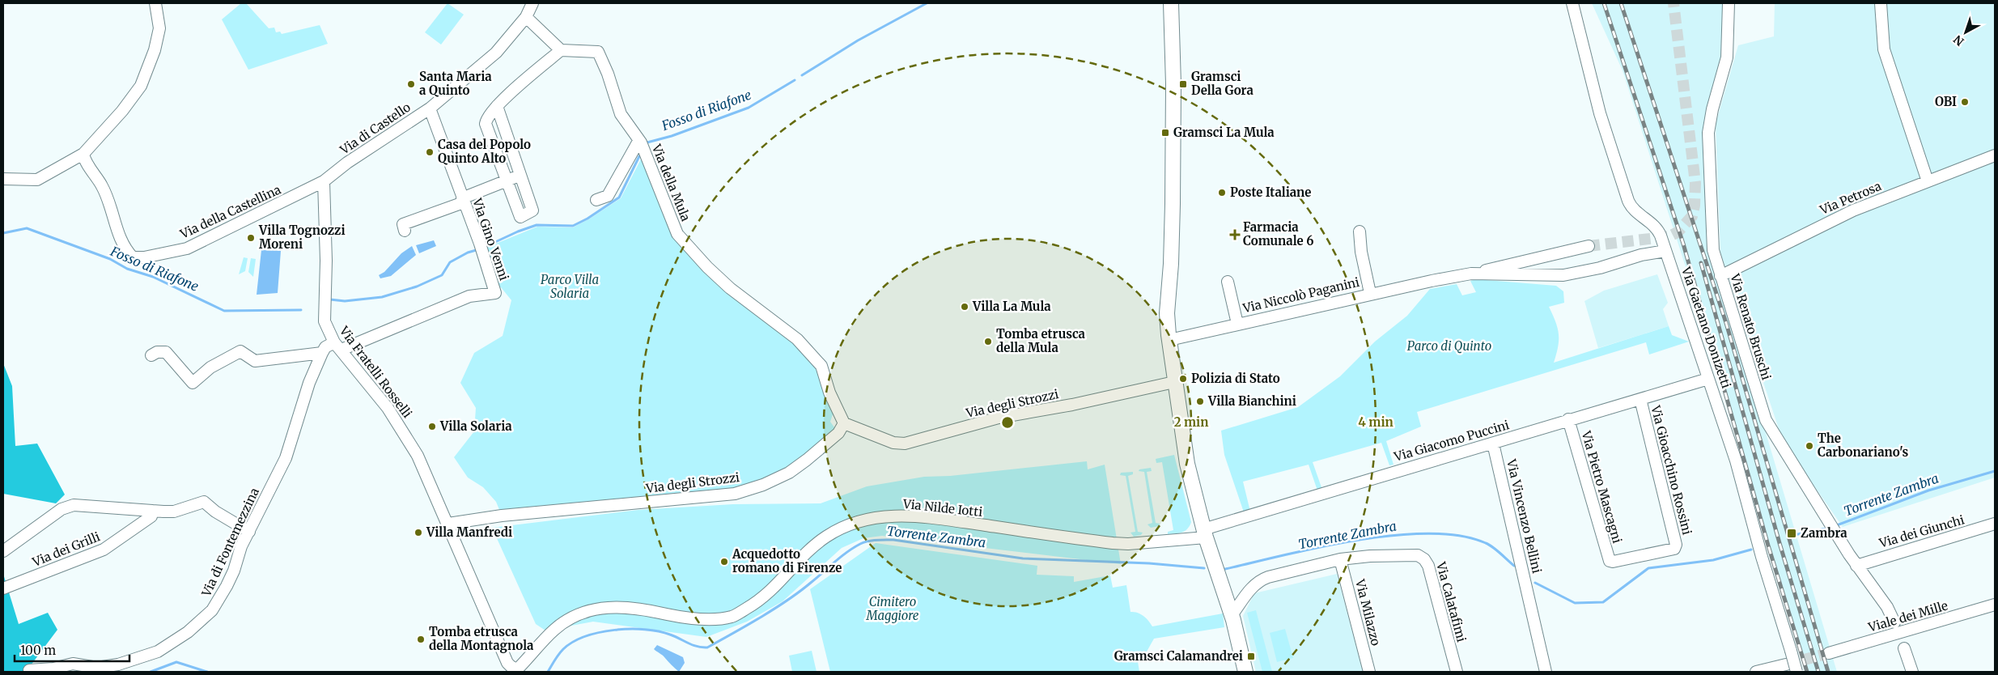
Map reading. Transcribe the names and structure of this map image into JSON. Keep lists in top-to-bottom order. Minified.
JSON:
{"streets":{"street":["Via di Castello","Via della Mula","Via Petrosa","Via della Castellina","Via Gino Venni","Via Niccolò Paganini","Via Renato Bruschi","Via Gaetano Donizetti","Via Fratelli Rosselli","Via degli Strozzi","Via Giacomo Puccini","Via Gioacchino Rossini","Via Pietro Mascagni","Via Nilde Iotti","Via Vincenzo Bellini","Via dei Giunchi","Via di Fontemezzina","Via dei Grilli","Via Calatafimi","Via Milazzo","Viale dei Mille"]},"crossings":[["Via di Castello","Via della Castellina"],["Via di Castello","Via Gino Venni"],["Via della Mula","Via degli Strozzi"],["Via Petrosa","Via Renato Bruschi"],["Via della Castellina","Via Fratelli Rosselli"],["Via Gino Venni","Via Fratelli Rosselli"],["Via Gino Venni","Via di Fontemezzina"],["Via Niccolò Paganini","Via Gaetano Donizetti"],["Via Renato Bruschi","Via dei Giunchi"],["Via Gaetano Donizetti","Via Giacomo Puccini"],["Via Fratelli Rosselli","Via degli Strozzi"],["Via Fratelli Rosselli","Via Nilde Iotti"],["Via Fratelli Rosselli","Via di Fontemezzina"],["Via Giacomo Puccini","Via Gioacchino Rossini"],["Via Giacomo Puccini","Via Pietro Mascagni"],["Via Giacomo Puccini","Via Nilde Iotti"],["Via Giacomo Puccini","Via Vincenzo Bellini"],["Via Gioacchino Rossini","Via Pietro Mascagni"],["Via Calatafimi","Via Milazzo"]],"water":["Fosso di Riafone","Torrente Zambra"],"parks":["Parco Villa Solaria","Parco di Quinto","Cimitero Maggiore"],"places":{"other":["Santa Maria a Quinto","OBI","Casa del Popolo Quinto Alto","Poste Italiane","Villa Tognozzi Moreni","Villa La Mula","Tomba etrusca della Mula","Polizia di Stato","Villa Bianchini","Villa Solaria","The Carbonariano's","Villa Manfredi","Acquedotto romano di Firenze","Tomba etrusca della Montagnola"],"transit":["Gramsci Della Gora","Gramsci La Mula","Zambra","Gramsci Calamandrei"],"health":["Farmacia Comunale 6"]},"scale_bar":"100 m","north":"bottom left","rings":["2 min","4 min"]}
